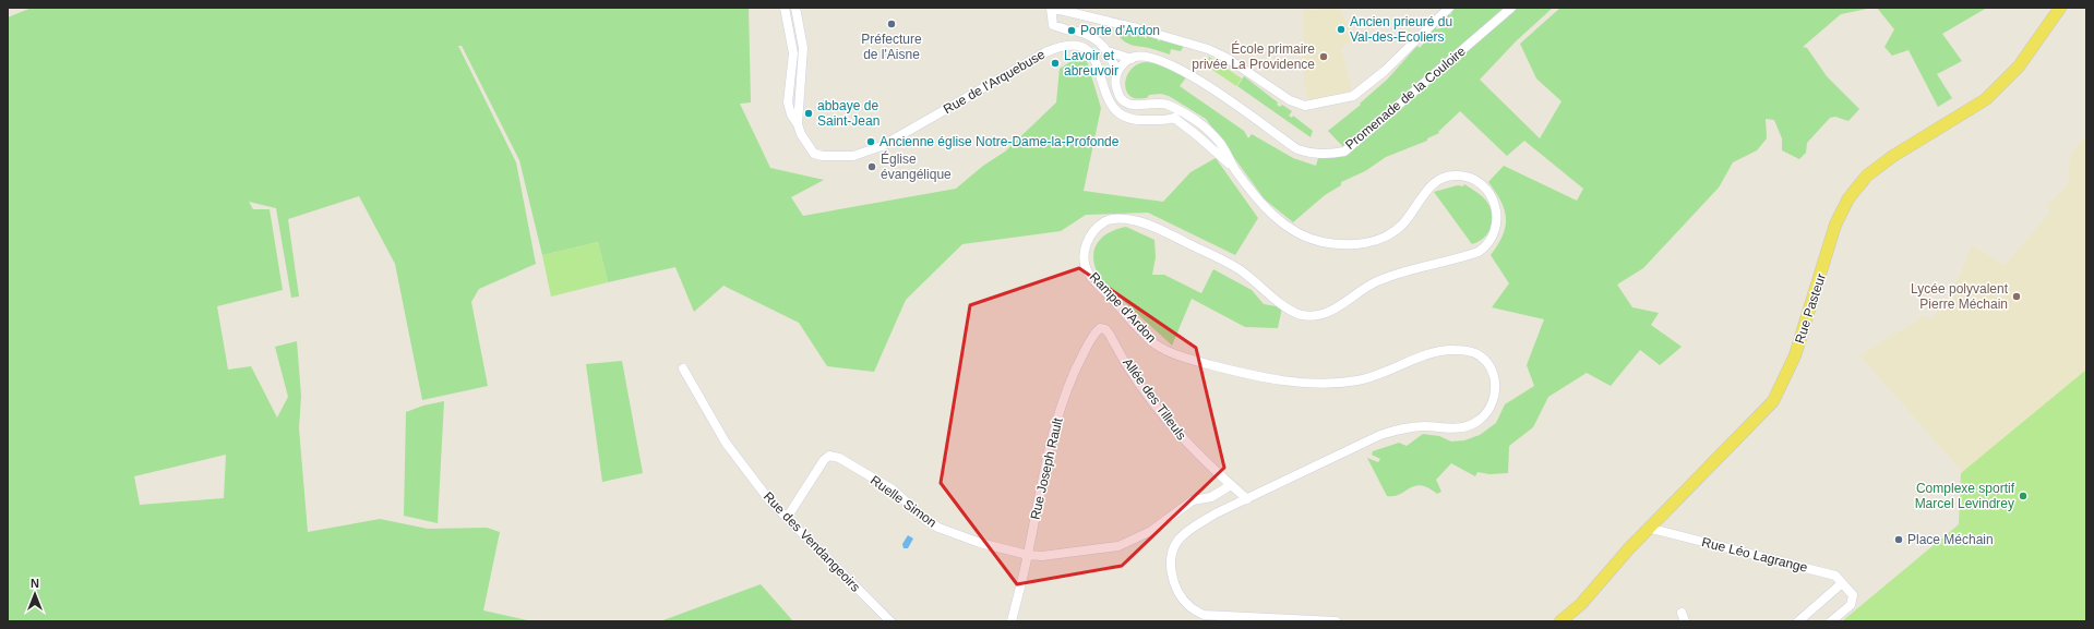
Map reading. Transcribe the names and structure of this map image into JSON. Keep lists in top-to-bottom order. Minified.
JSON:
{"streets":{"main road":["Rue Pasteur"],"street":["Rue de l'Arquebuse","Promenade de la Couloire","Rampe d'Ardon","Allée des Tilleuls","Rue Joseph Rault","Ruelle Simon","Rue des Vendangeoirs","Rue Léo Lagrange"]},"crossings":[["Rue de l'Arquebuse","Rampe d'Ardon"],["Rampe d'Ardon","Allée des Tilleuls"],["Rue Pasteur","Rue Léo Lagrange"],["Allée des Tilleuls","Rue Joseph Rault"],["Rue Joseph Rault","Ruelle Simon"],["Ruelle Simon","Rue des Vendangeoirs"]],"places":["Préfecture de l'Aisne","Ancien prieuré du Val-des-Ecoliers","Porte d'Ardon","École primaire privée La Providence","Lavoir et abreuvoir","abbaye de Saint-Jean","Ancienne église Notre-Dame-la-Profonde","Église évangélique","Lycée polyvalent Pierre Méchain","Complexe sportif Marcel Levindrey","Place Méchain"],"north":"top"}
